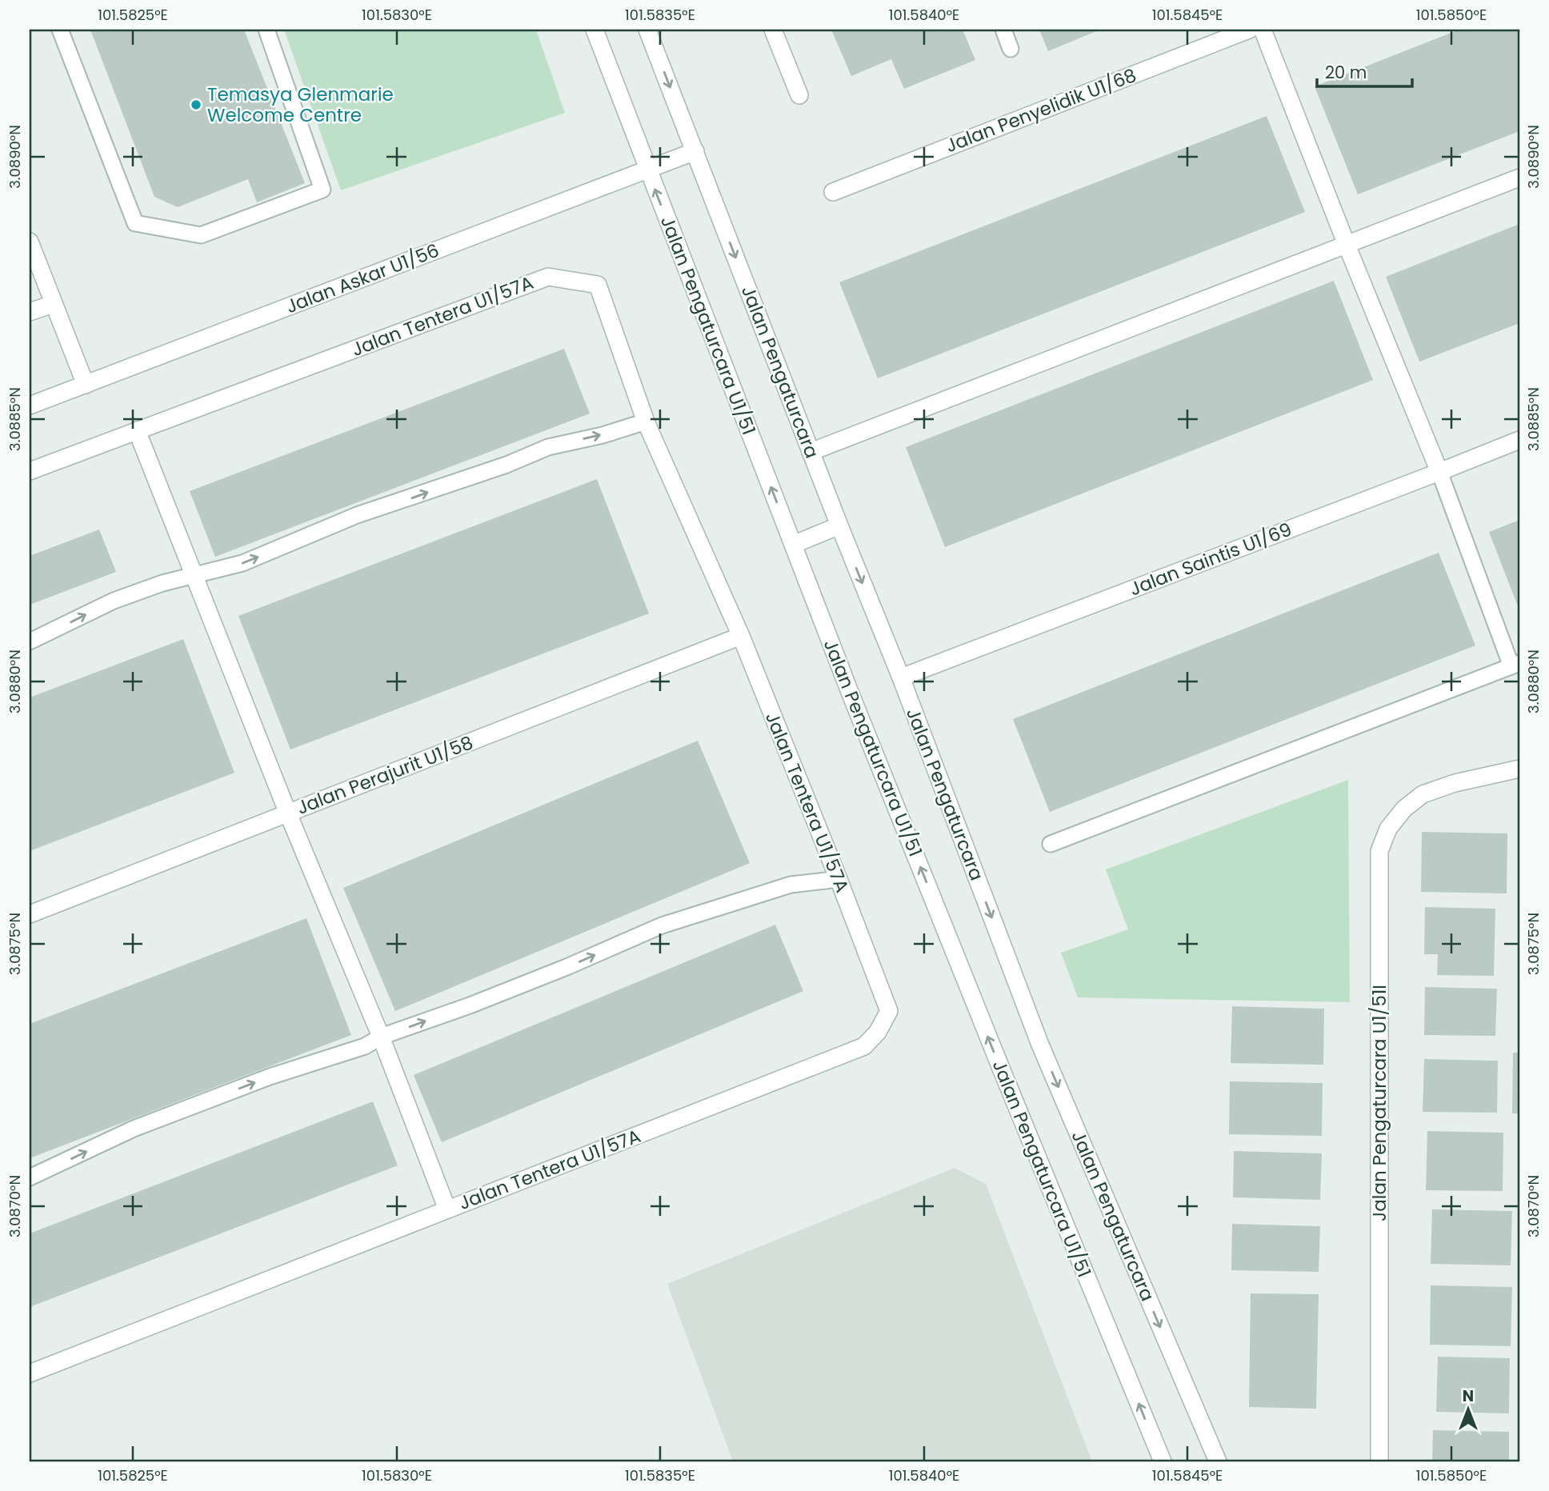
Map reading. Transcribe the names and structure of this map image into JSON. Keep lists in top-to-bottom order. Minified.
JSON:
{"streets":{"street":["Jalan Penyelidik U1/68","Jalan Askar U1/56","Jalan Tentera U1/57A","Jalan Pengaturcara U1/51","Jalan Pengaturcara","Jalan Saintis U1/69","Jalan Perajurit U1/58","Jalan Pengaturcara U1/51I"]},"crossings":[["Jalan Askar U1/56","Jalan Pengaturcara U1/51"],["Jalan Askar U1/56","Jalan Pengaturcara"],["Jalan Tentera U1/57A","Jalan Perajurit U1/58"],["Jalan Pengaturcara","Jalan Saintis U1/69"]],"one_way":["Jalan Pengaturcara U1/51","Jalan Pengaturcara"],"places":["Temasya Glenmarie Welcome Centre"],"scale_bar":"20 m","north":"top","coordinates":["101.5825°E","101.5830°E","101.5835°E","101.5840°E","101.5845°E","101.5850°E","3.0890°N","3.0885°N","3.0880°N","3.0875°N","3.0870°N"]}
